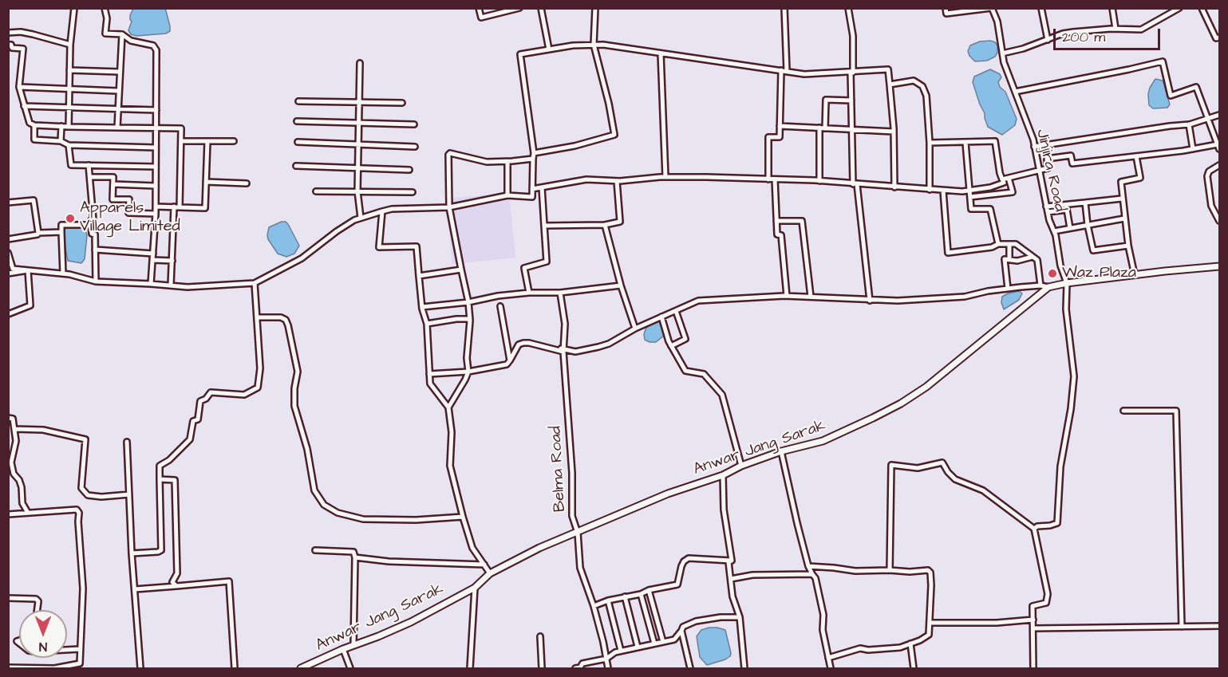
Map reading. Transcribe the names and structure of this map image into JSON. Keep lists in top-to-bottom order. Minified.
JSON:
{"streets":{"main road":["Anwar Jang Sarak"],"street":["Jinjira Road","Belma Road"]},"crossings":[["Jinjira Road","Anwar Jang Sarak"],["Anwar Jang Sarak","Belma Road"]],"places":["Apparels Village Limited","Waz Plaza"],"scale_bar":"200 m","north":"bottom"}
